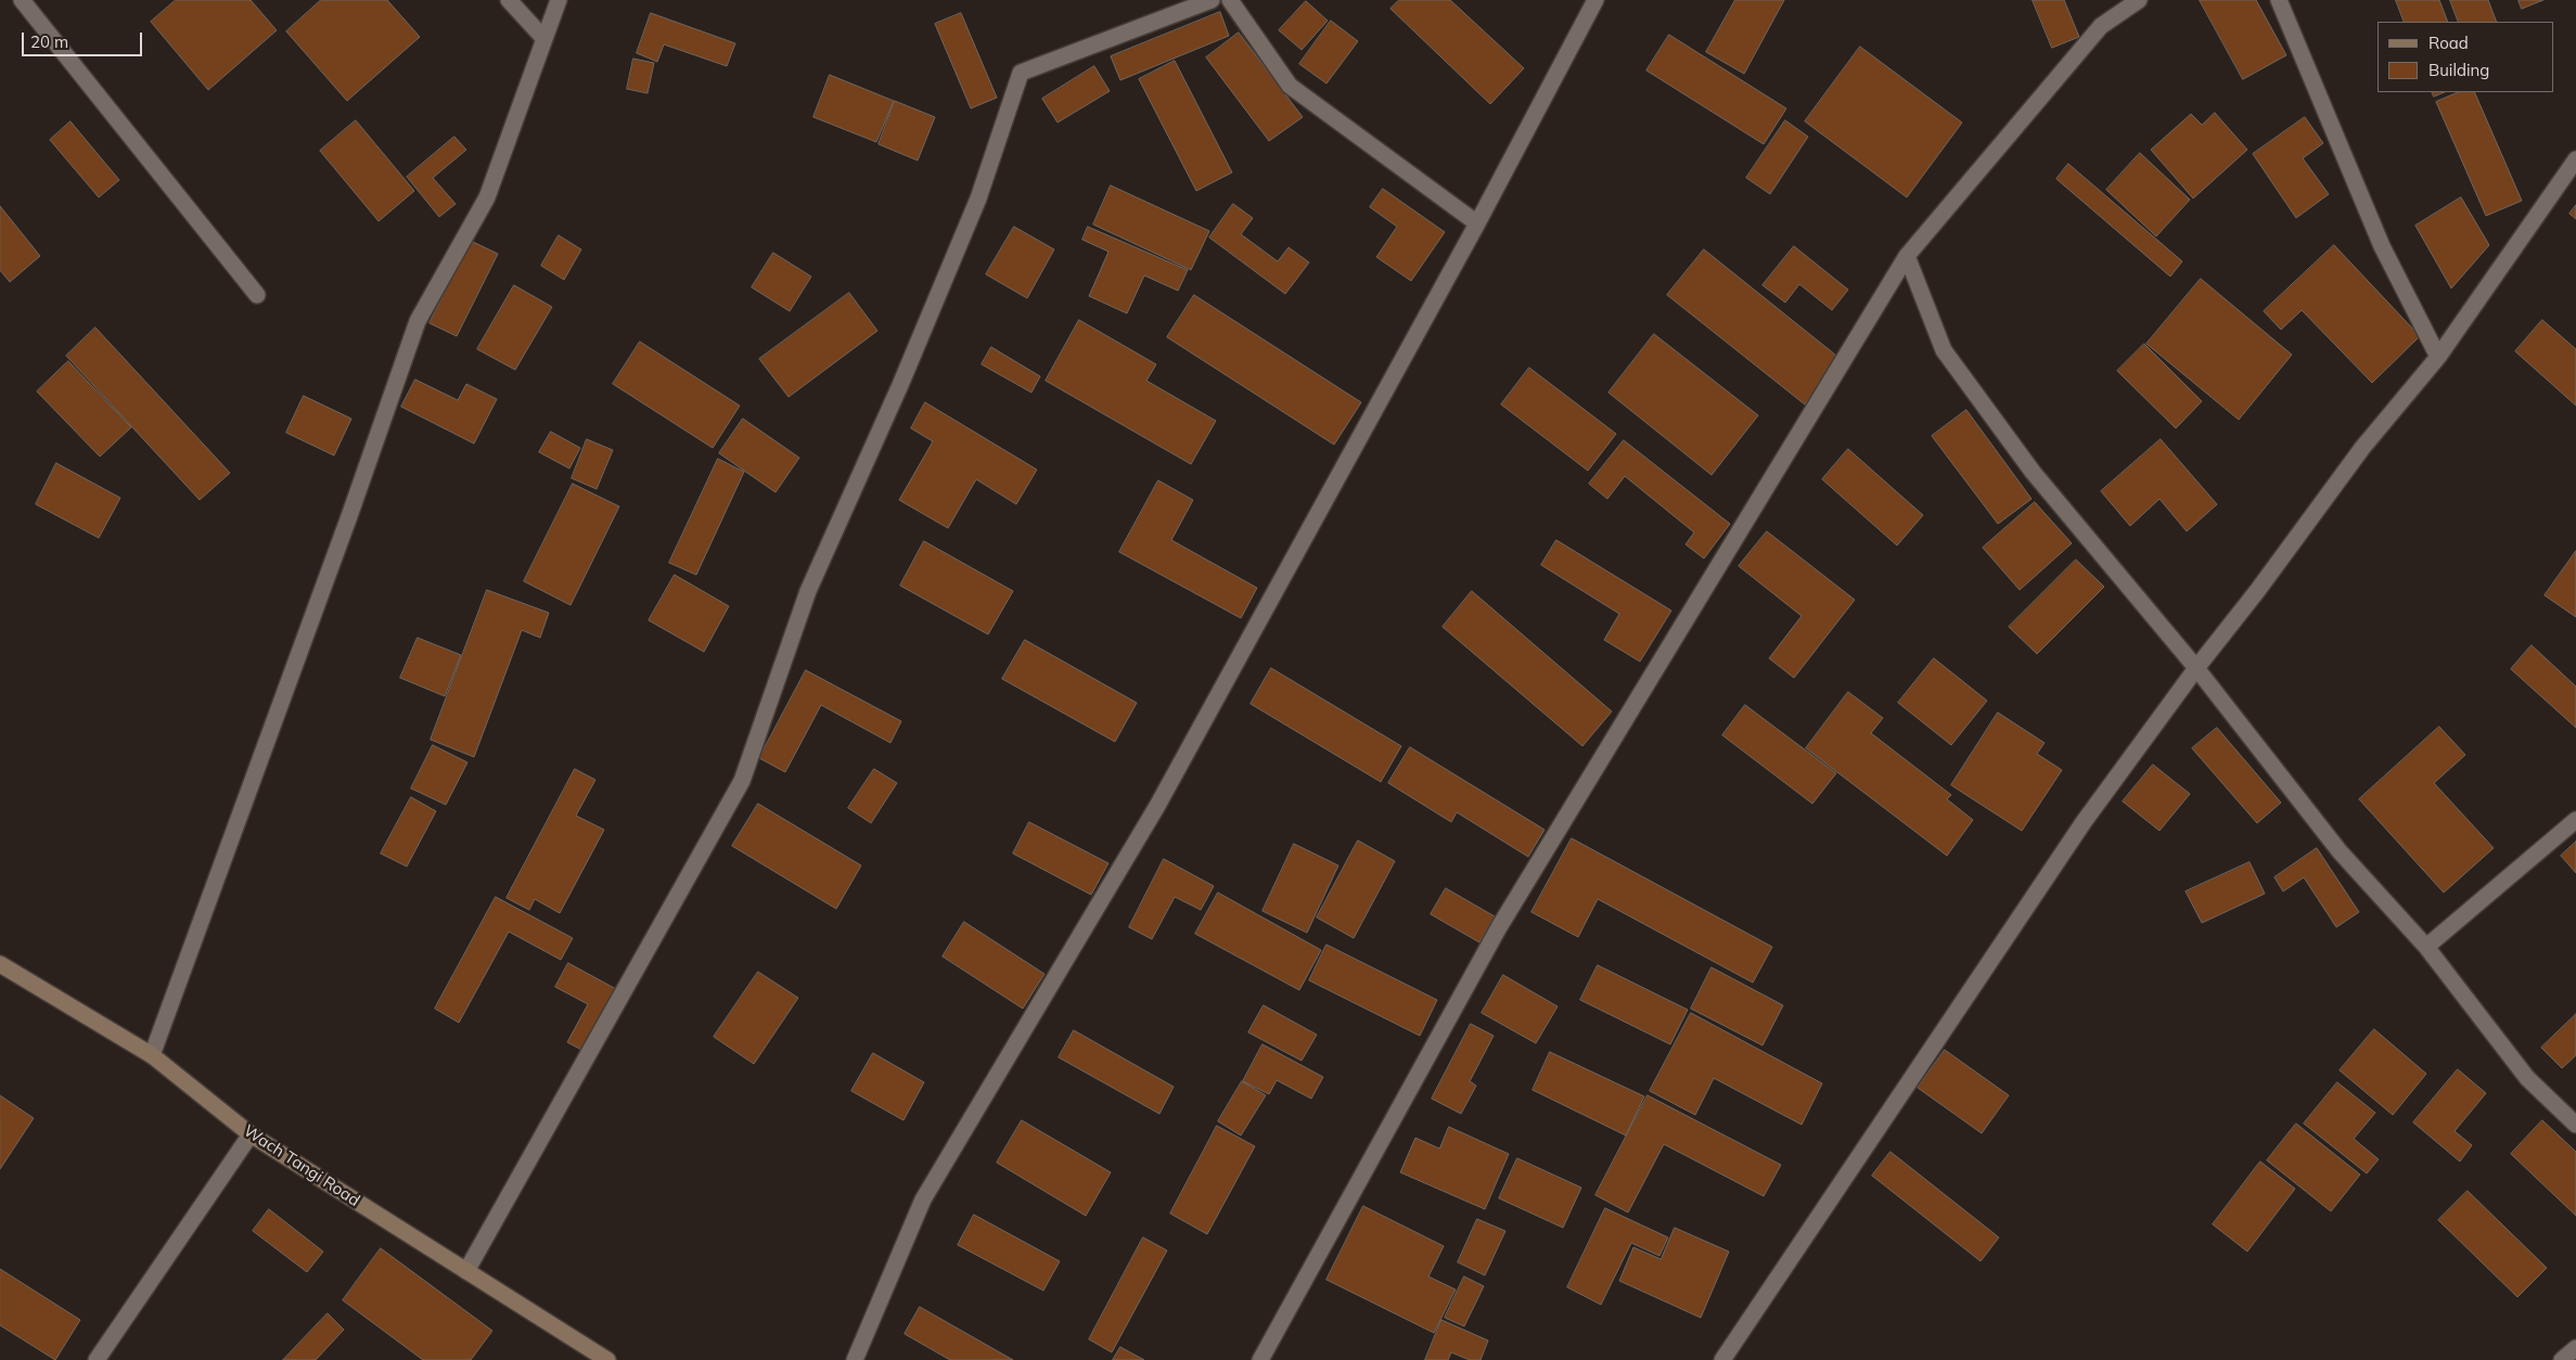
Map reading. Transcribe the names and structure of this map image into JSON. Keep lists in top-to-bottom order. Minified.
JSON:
{"streets":{"main road":["Wach Tangi Road"]},"legend":["Road","Building"],"scale_bar":"20 m"}
